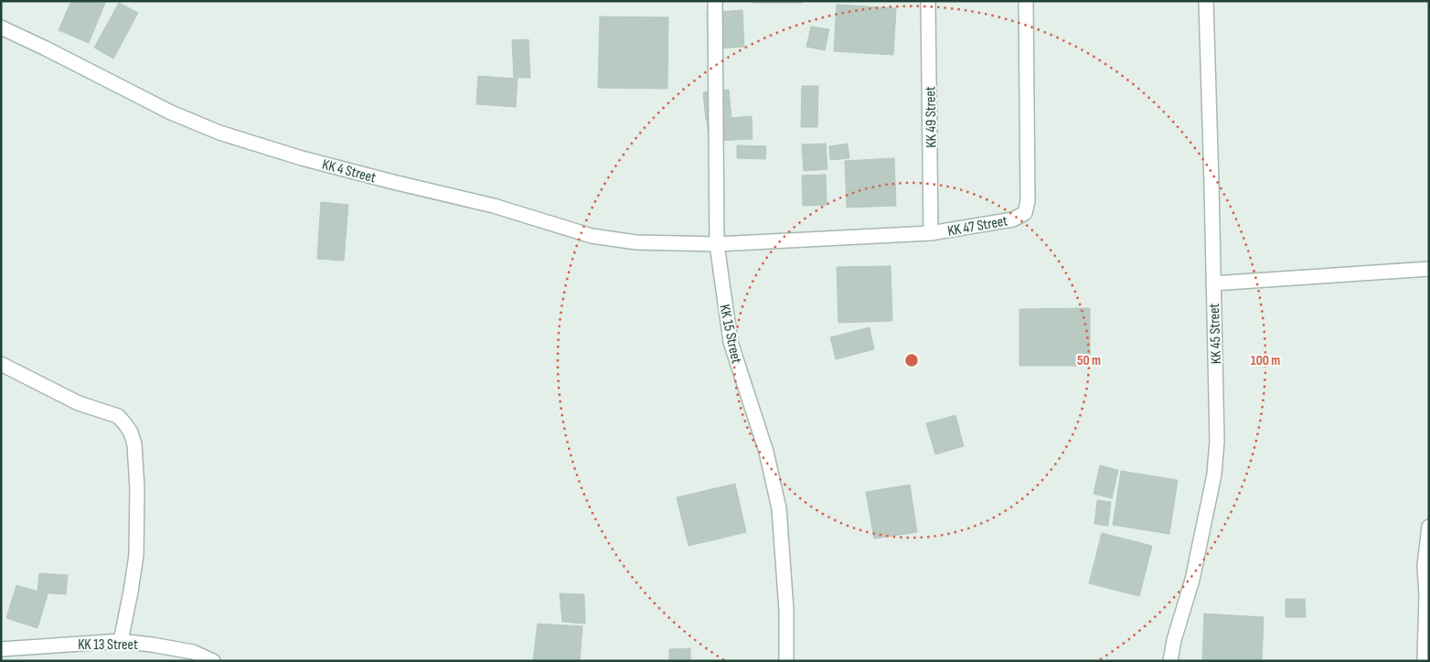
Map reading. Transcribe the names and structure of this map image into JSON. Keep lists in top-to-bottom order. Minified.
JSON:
{"streets":{"street":["KK 49 Street","KK 4 Street","KK 47 Street","KK 15 Street","KK 45 Street","KK 13 Street"]},"crossings":[["KK 49 Street","KK 47 Street"],["KK 4 Street","KK 47 Street"],["KK 4 Street","KK 15 Street"],["KK 47 Street","KK 15 Street"]],"rings":["50 m","100 m"]}
